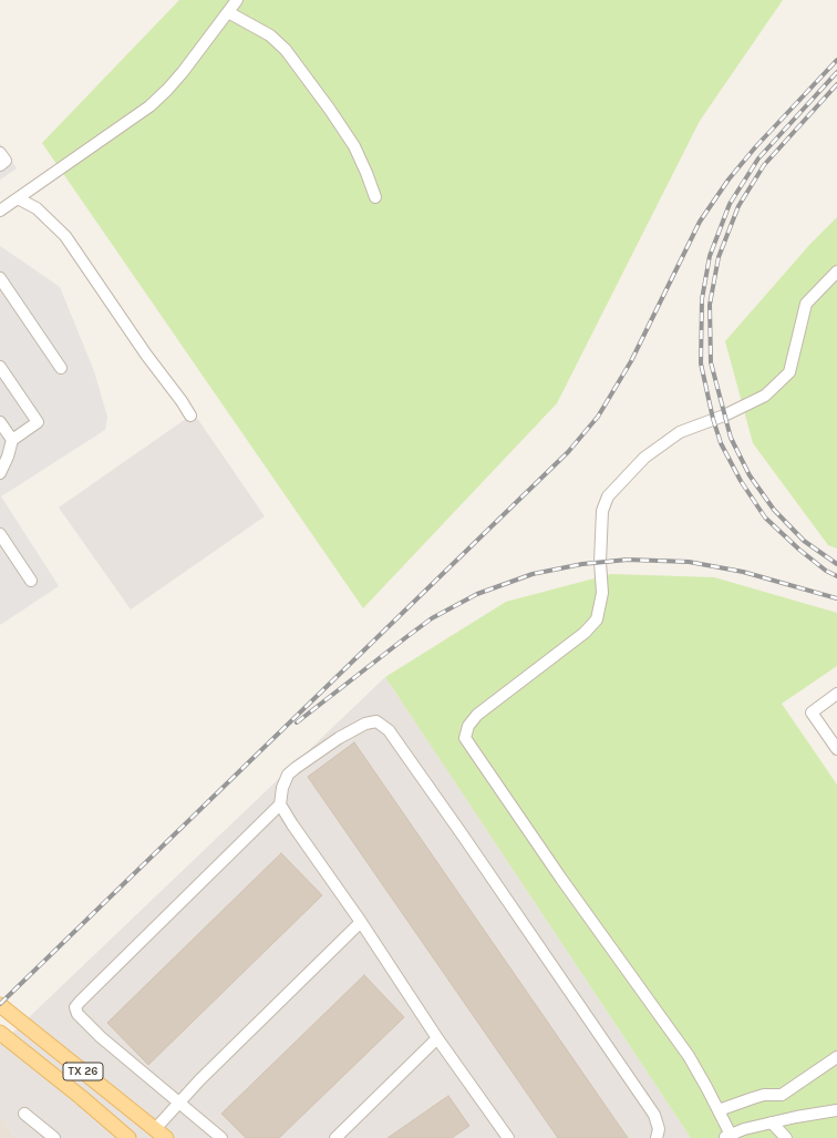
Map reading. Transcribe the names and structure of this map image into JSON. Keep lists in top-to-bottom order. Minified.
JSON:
{"streets":{"main road":["TX 26"]}}
